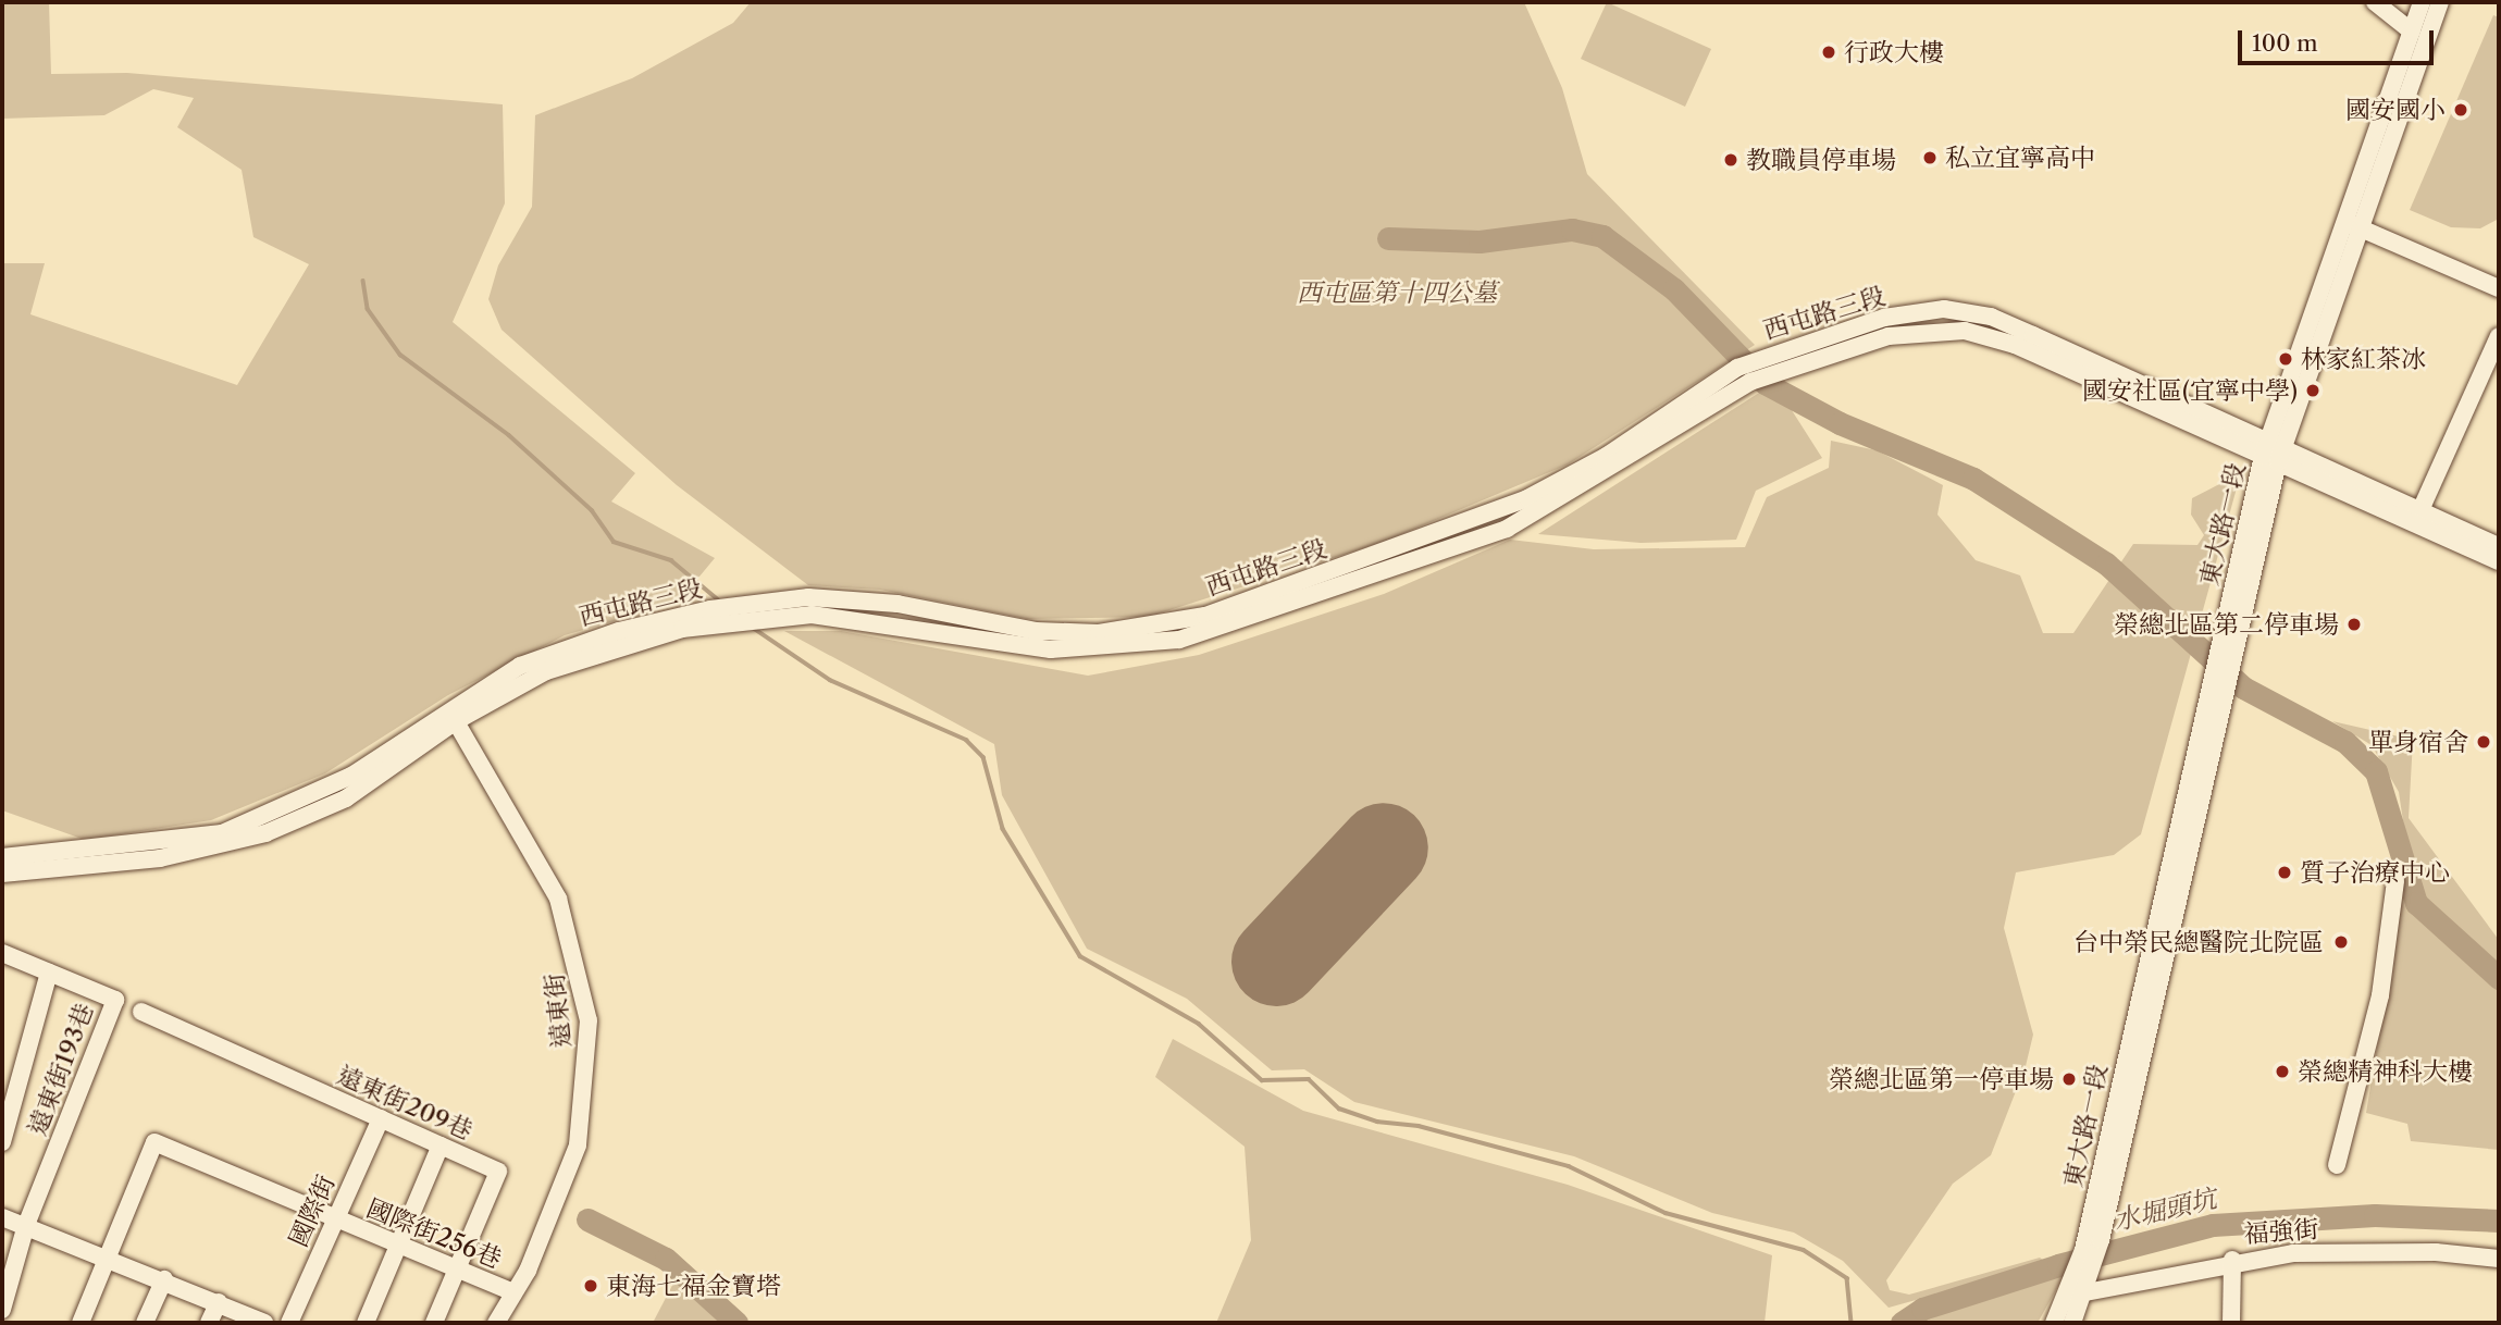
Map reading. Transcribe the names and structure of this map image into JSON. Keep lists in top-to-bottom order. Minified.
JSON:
{"streets":{"street":["西屯路三段","東大路一段","遠東街","遠東街193巷","遠東街209巷","國際街","福強街","國際街256巷"]},"crossings":[["西屯路三段","東大路一段"],["西屯路三段","遠東街"],["遠東街","國際街256巷"],["遠東街209巷","國際街"],["遠東街209巷","國際街256巷"],["國際街","國際街256巷"]],"water":["水堀頭坑"],"parks":["西屯區第十四公墓"],"places":["行政大樓","國安國小","私立宜寧高中","教職員停車場","林家紅茶冰","國安社區(宜寧中學)","榮總北區第二停車場","單身宿舍","質子治療中心","台中榮民總醫院北院區","榮總精神科大樓","榮總北區第一停車場","東海七福金寶塔"],"scale_bar":"100 m"}
